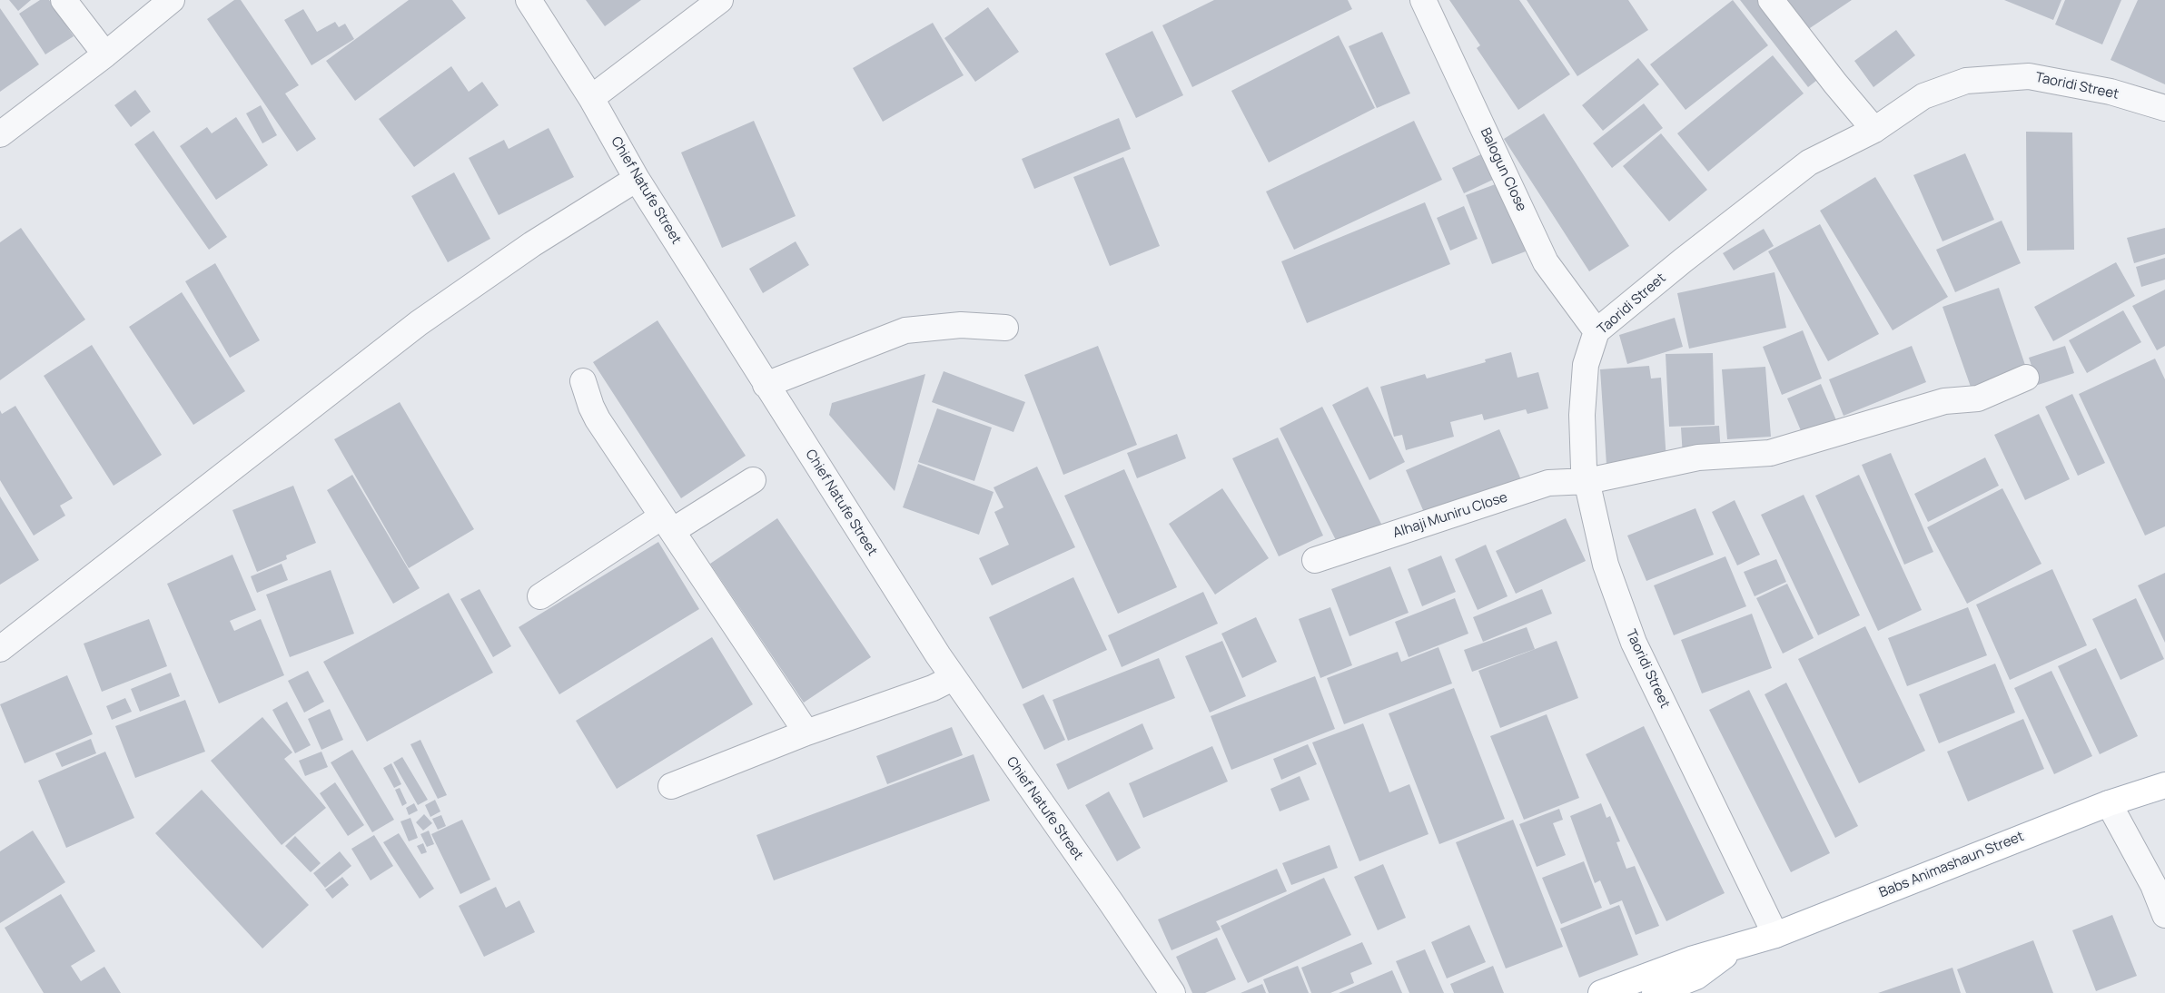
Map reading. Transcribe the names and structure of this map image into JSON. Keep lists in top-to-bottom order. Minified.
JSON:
{"streets":{"main road":["Babs Animashaun Street"],"street":["Taoridi Street","Balogun Close","Chief Natufe Street","Alhaji Muniru Close"]},"crossings":[["Taoridi Street","Balogun Close"],["Taoridi Street","Alhaji Muniru Close"],["Taoridi Street","Babs Animashaun Street"]]}
